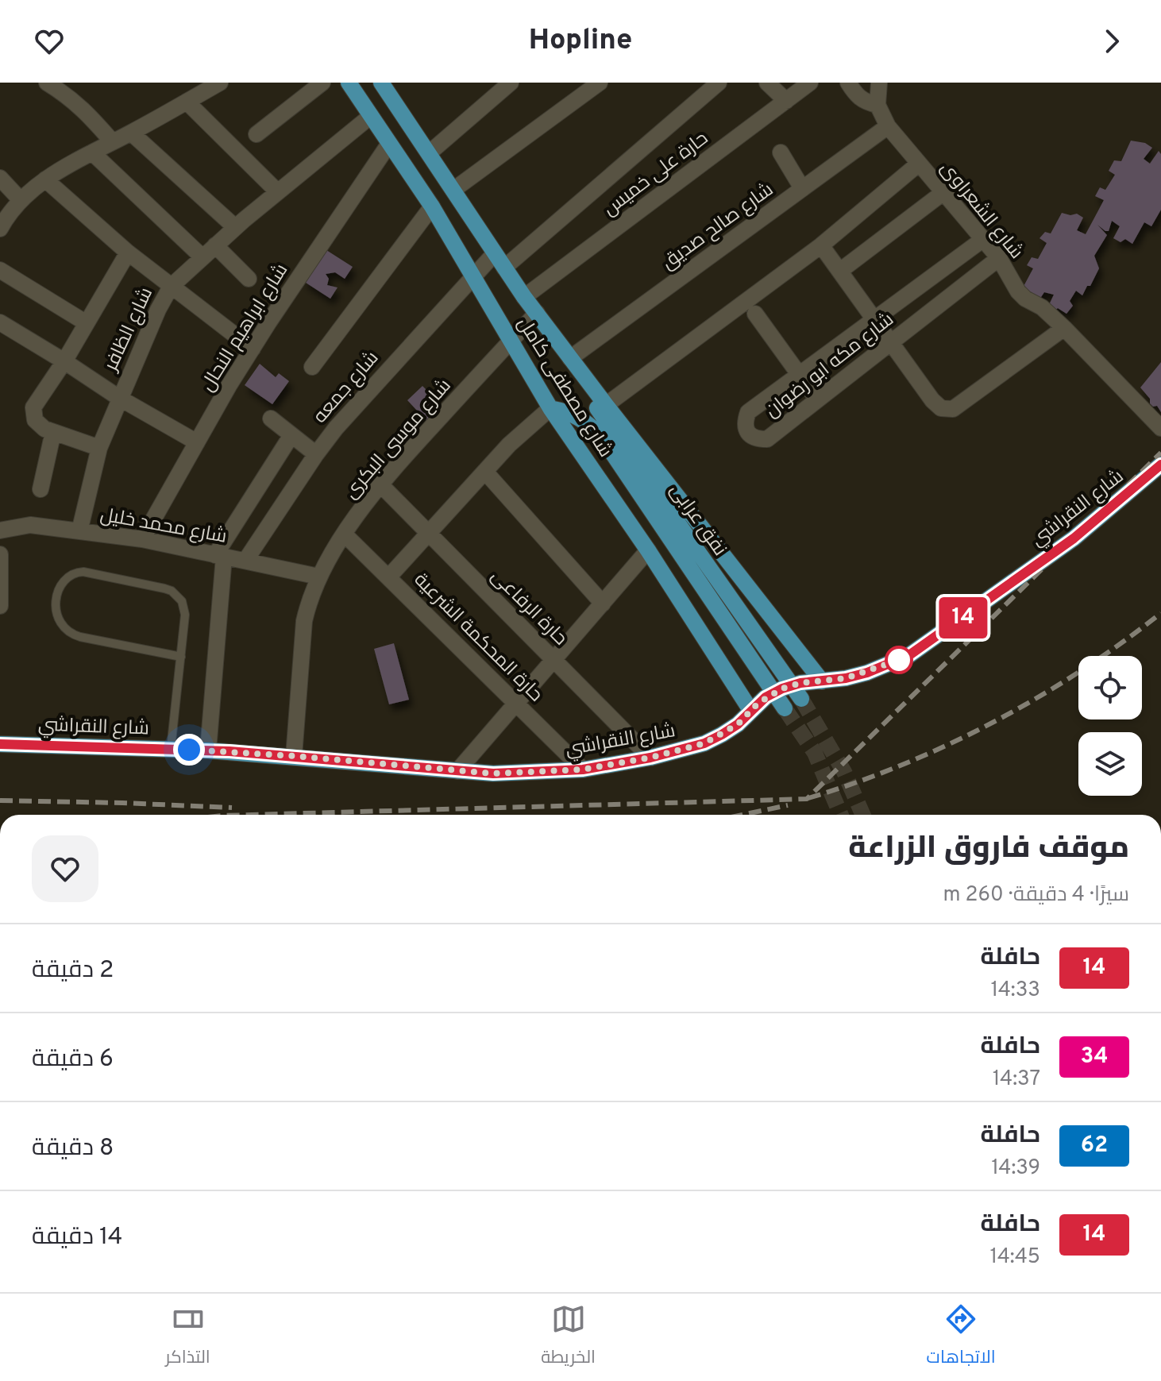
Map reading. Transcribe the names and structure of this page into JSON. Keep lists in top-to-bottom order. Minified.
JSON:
{"streets":{"main road":["شارع مصطفى كامل","شارع النقراشي","نفق عرابى"],"street":["حارة على خميس","شارع الشعراوى","شارع صالح صديق","شارع ابراهيم النحال","شارع الظافر","شارع مكه ابو رضوان","شارع جمعه","شارع موسى البكرى","شارع محمد خليل","حارة الرفاعى","حارة المحكمة الشرعية"]},"crossings":[["حارة على خميس","شارع مصطفى كامل"],["شارع الشعراوى","شارع صالح صديق"],["شارع الشعراوى","شارع مكه ابو رضوان"],["شارع صالح صديق","شارع مصطفى كامل"],["شارع صالح صديق","نفق عرابى"],["شارع ابراهيم النحال","شارع مصطفى كامل"],["شارع ابراهيم النحال","شارع محمد خليل"],["شارع الظافر","شارع مصطفى كامل"],["شارع الظافر","شارع محمد خليل"],["شارع جمعه","شارع مصطفى كامل"],["شارع جمعه","شارع محمد خليل"],["شارع مصطفى كامل","شارع موسى البكرى"],["شارع مصطفى كامل","شارع النقراشي"],["شارع مصطفى كامل","نفق عرابى"],["شارع موسى البكرى","شارع النقراشي"],["شارع موسى البكرى","شارع محمد خليل"],["شارع موسى البكرى","حارة الرفاعى"],["شارع موسى البكرى","حارة المحكمة الشرعية"],["شارع النقراشي","نفق عرابى"],["شارع النقراشي","حارة الرفاعى"],["شارع النقراشي","حارة المحكمة الشرعية"]],"lines":["bus line 14"],"page":{"header":"Hopline","on_map":"14","heading":["موقف فاروق الزراعة","سيرًا · 4 دقيقة · 260 m"],"list":[{"mark":"14","name":"حافلة","note":"14:33","value":"2 دقيقة"},{"mark":"34","name":"حافلة","note":"14:37","value":"6 دقيقة"},{"mark":"62","name":"حافلة","note":"14:39","value":"8 دقيقة"},{"mark":"14","name":"حافلة","note":"14:45","value":"14 دقيقة"}],"tabs":["الاتجاهات","الخريطة","التذاكر"]}}
